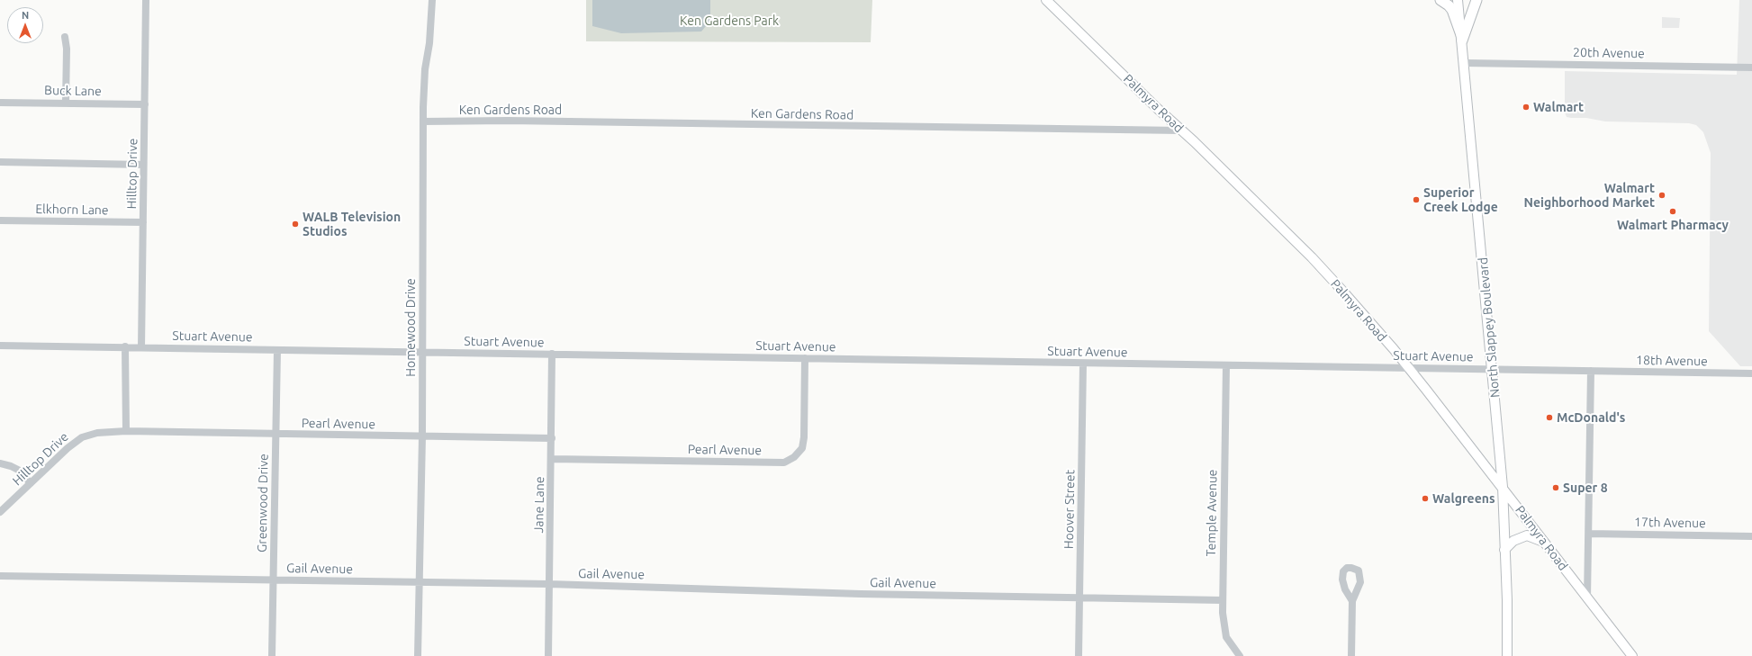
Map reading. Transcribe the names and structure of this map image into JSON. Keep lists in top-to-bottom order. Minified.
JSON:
{"streets":{"main road":["Palmyra Road","North Slappey Boulevard"],"street":["20th Avenue","Buck Lane","Ken Gardens Road","Hilltop Drive","Elkhorn Lane","Homewood Drive","Stuart Avenue","18th Avenue","Pearl Avenue","Greenwood Drive","Jane Lane","Hoover Street","Temple Avenue","17th Avenue","Gail Avenue"]},"crossings":[["20th Avenue","North Slappey Boulevard"],["Buck Lane","Hilltop Drive"],["Palmyra Road","Ken Gardens Road"],["Palmyra Road","North Slappey Boulevard"],["Palmyra Road","Stuart Avenue"],["Ken Gardens Road","Homewood Drive"],["Hilltop Drive","Elkhorn Lane"],["Hilltop Drive","Stuart Avenue"],["Hilltop Drive","Pearl Avenue"],["Homewood Drive","Stuart Avenue"],["Homewood Drive","Pearl Avenue"],["Homewood Drive","Gail Avenue"],["North Slappey Boulevard","Stuart Avenue"],["Stuart Avenue","18th Avenue"],["Stuart Avenue","Pearl Avenue"],["Stuart Avenue","Greenwood Drive"],["Stuart Avenue","Jane Lane"],["Stuart Avenue","Hoover Street"],["Stuart Avenue","Temple Avenue"],["Pearl Avenue","Greenwood Drive"],["Pearl Avenue","Jane Lane"],["Greenwood Drive","Gail Avenue"],["Jane Lane","Gail Avenue"],["Hoover Street","Gail Avenue"],["Temple Avenue","Gail Avenue"]],"parks":["Ken Gardens Park"],"places":["Walmart","Walmart Neighborhood Market","Superior Creek Lodge","Walmart Pharmacy","WALB Television Studios","McDonald's","Super 8","Walgreens"],"north":"top"}
